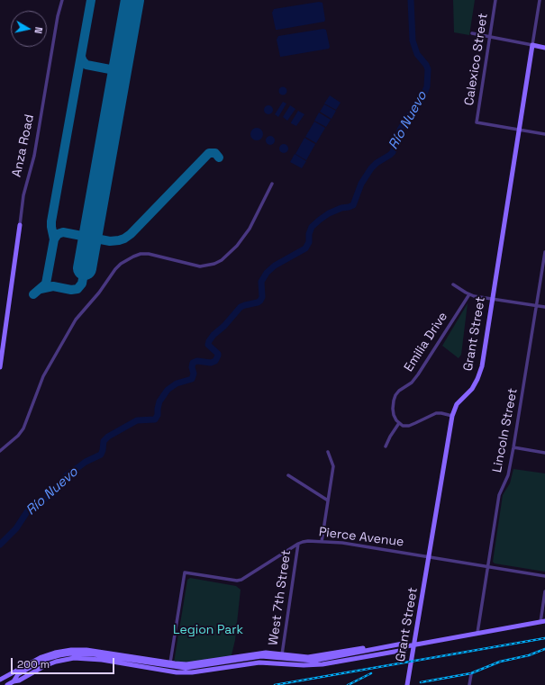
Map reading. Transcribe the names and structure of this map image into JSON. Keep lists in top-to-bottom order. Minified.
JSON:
{"streets":{"main road":["Anza Road","Grant Street"],"street":["Calexico Street","Emilia Drive","Lincoln Street","Pierce Avenue","West 7th Street"]},"crossings":[["Calexico Street","Grant Street"],["Grant Street","Pierce Avenue"],["Lincoln Street","Pierce Avenue"],["Pierce Avenue","West 7th Street"]],"water":["Río Nuevo"],"parks":["Legion Park"],"scale_bar":"200 m","north":"right"}
